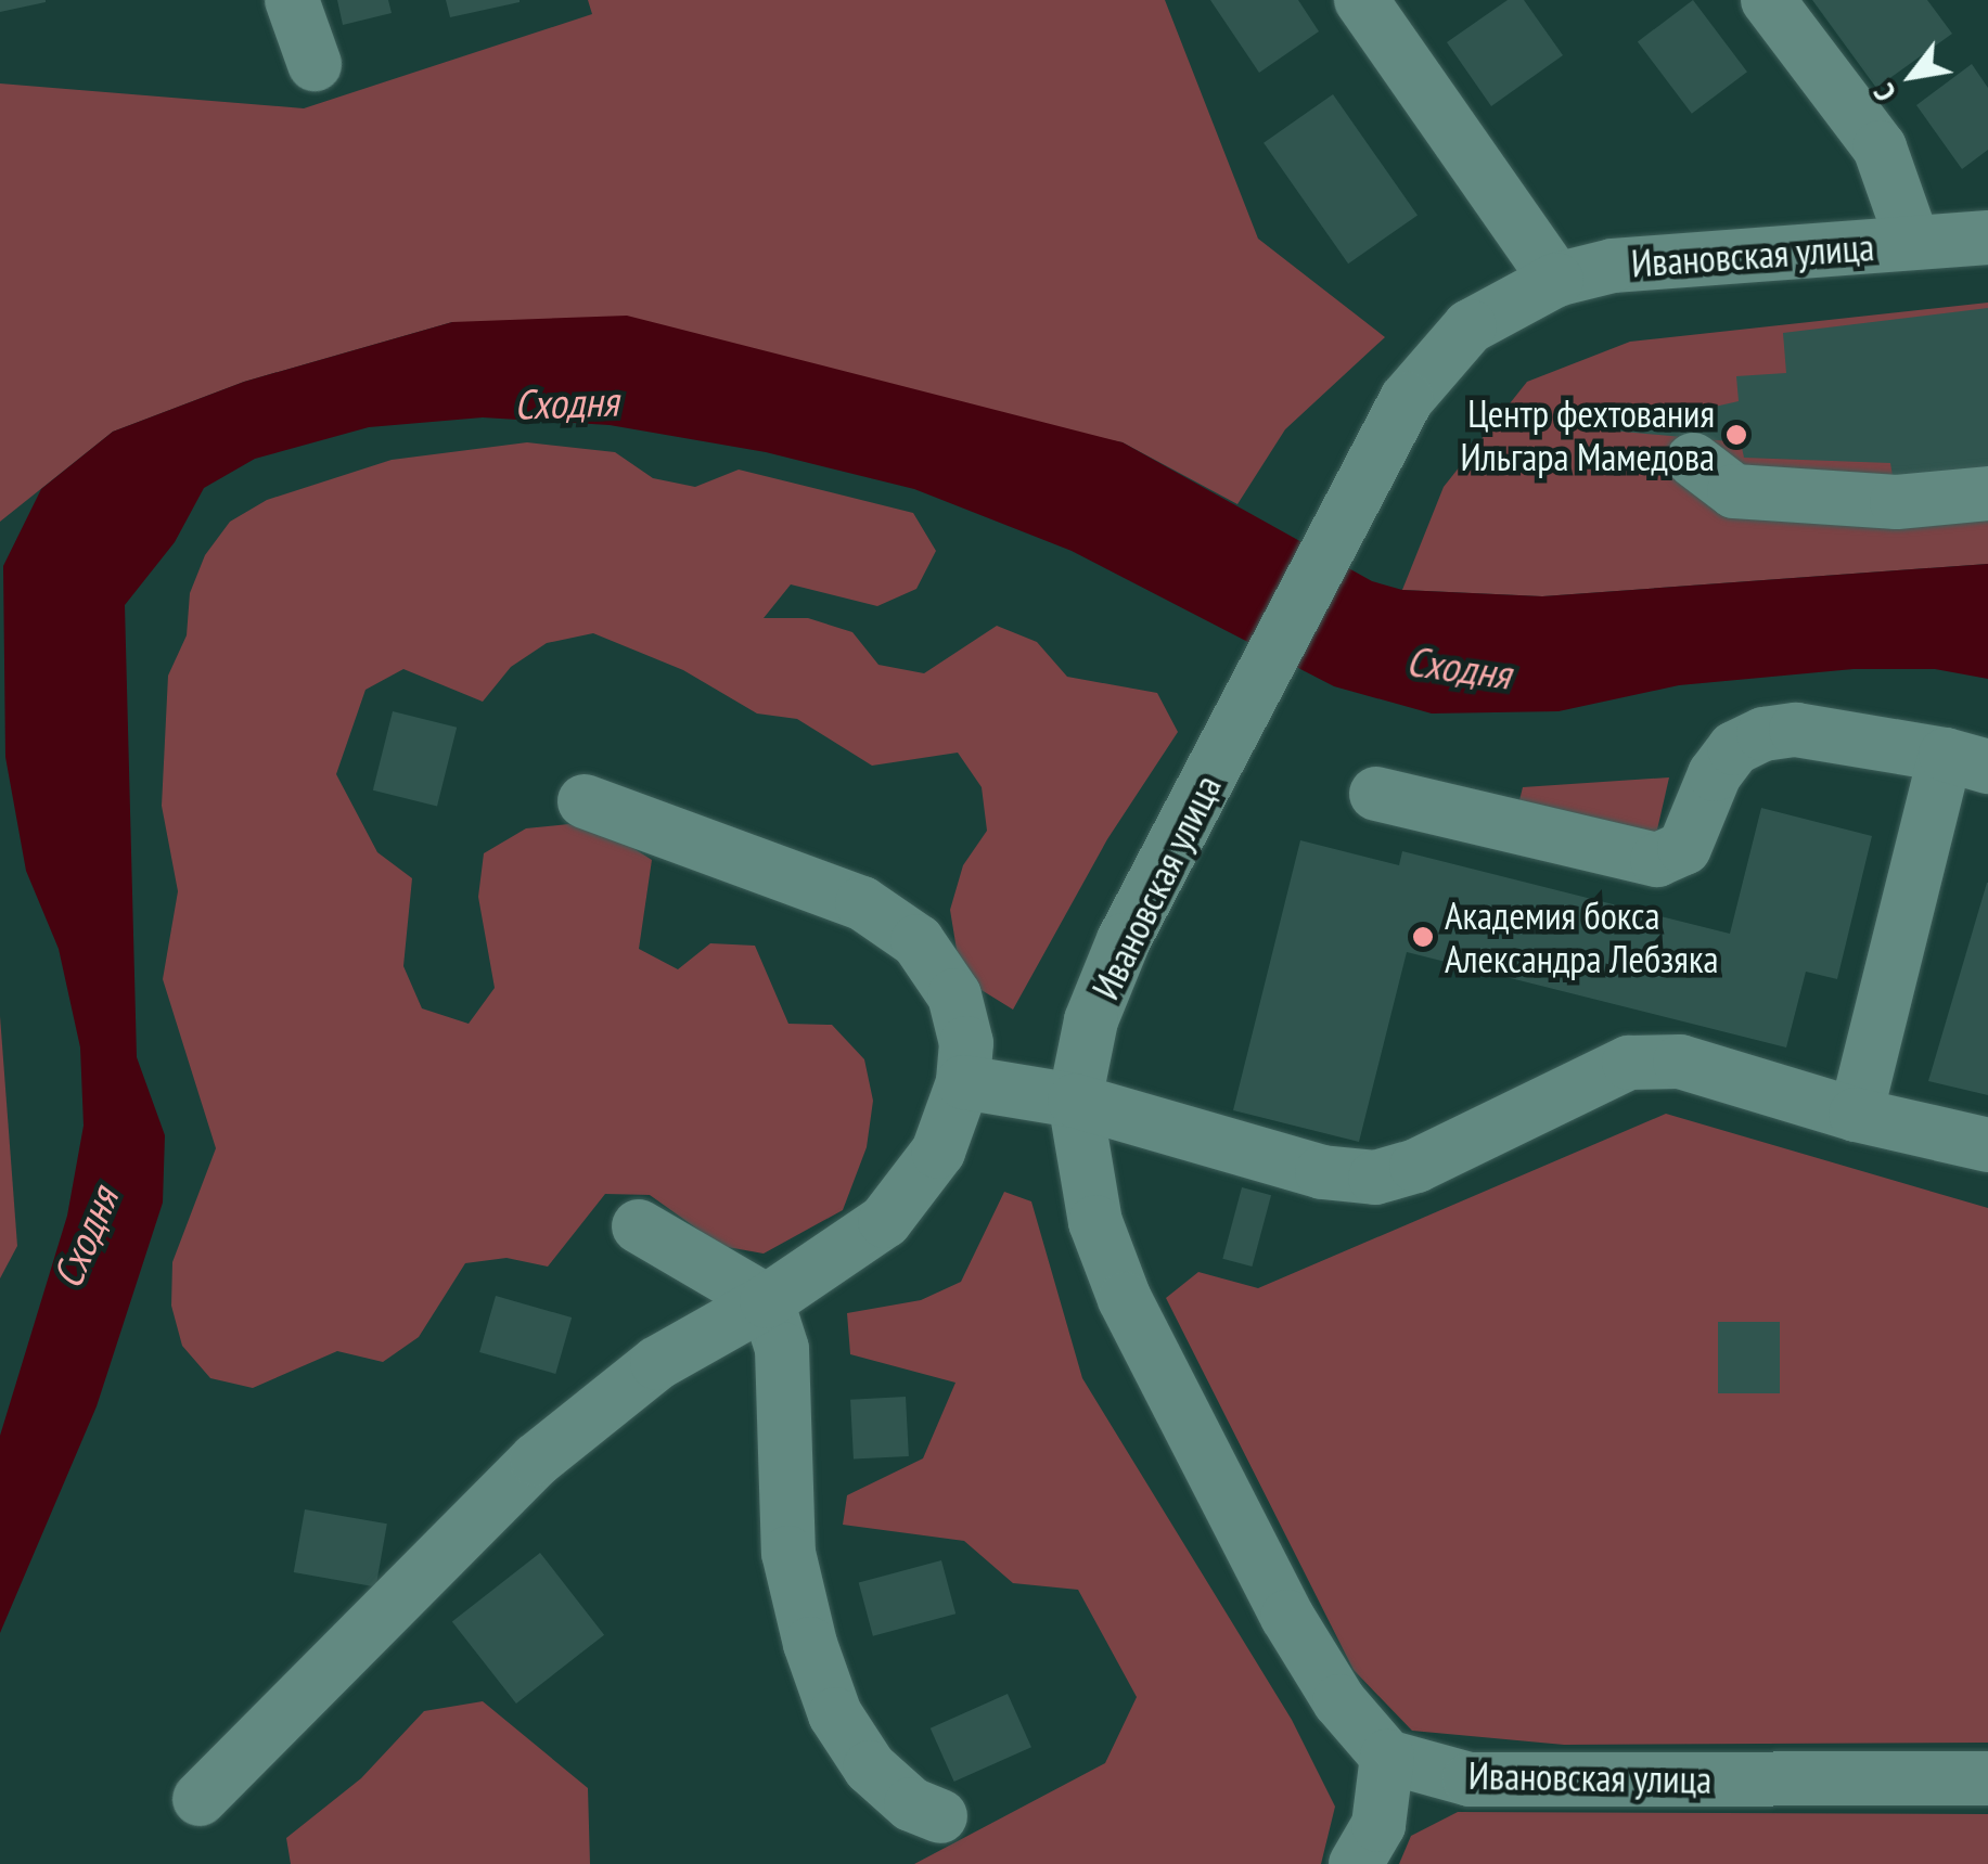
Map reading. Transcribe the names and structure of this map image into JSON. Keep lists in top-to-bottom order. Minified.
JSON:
{"streets":{"street":["Ивановская улица"]},"water":["Сходня"],"places":["Центр фехтования Ильгара Мамедова","Академия бокса Александра Лебзяка"],"north":"bottom left"}
